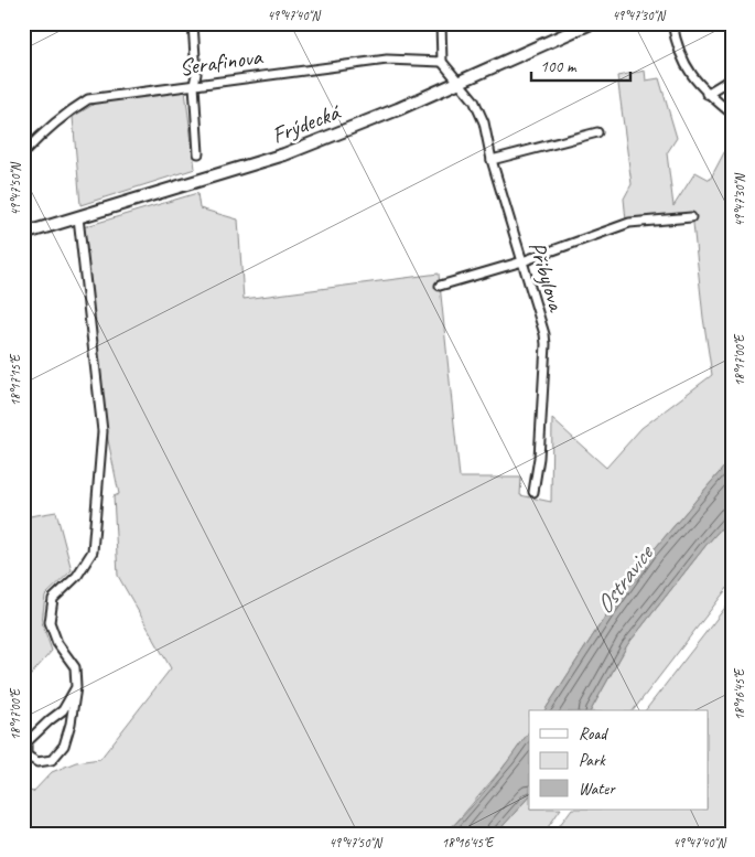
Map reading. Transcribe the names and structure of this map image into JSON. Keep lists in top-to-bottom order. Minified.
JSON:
{"streets":{"main road":["Frýdecká"],"street":["Serafinova","Přibylova"]},"crossings":[["Serafinova","Přibylova"],["Frýdecká","Přibylova"]],"water":["Ostravice"],"legend":["Road","Park","Water"],"scale_bar":"100 m","coordinates":["49°47'40\"N","49°47'30\"N","49°47'50\"N","18°17'00\"E","18°17'15\"E","18°16'45\"E"]}
